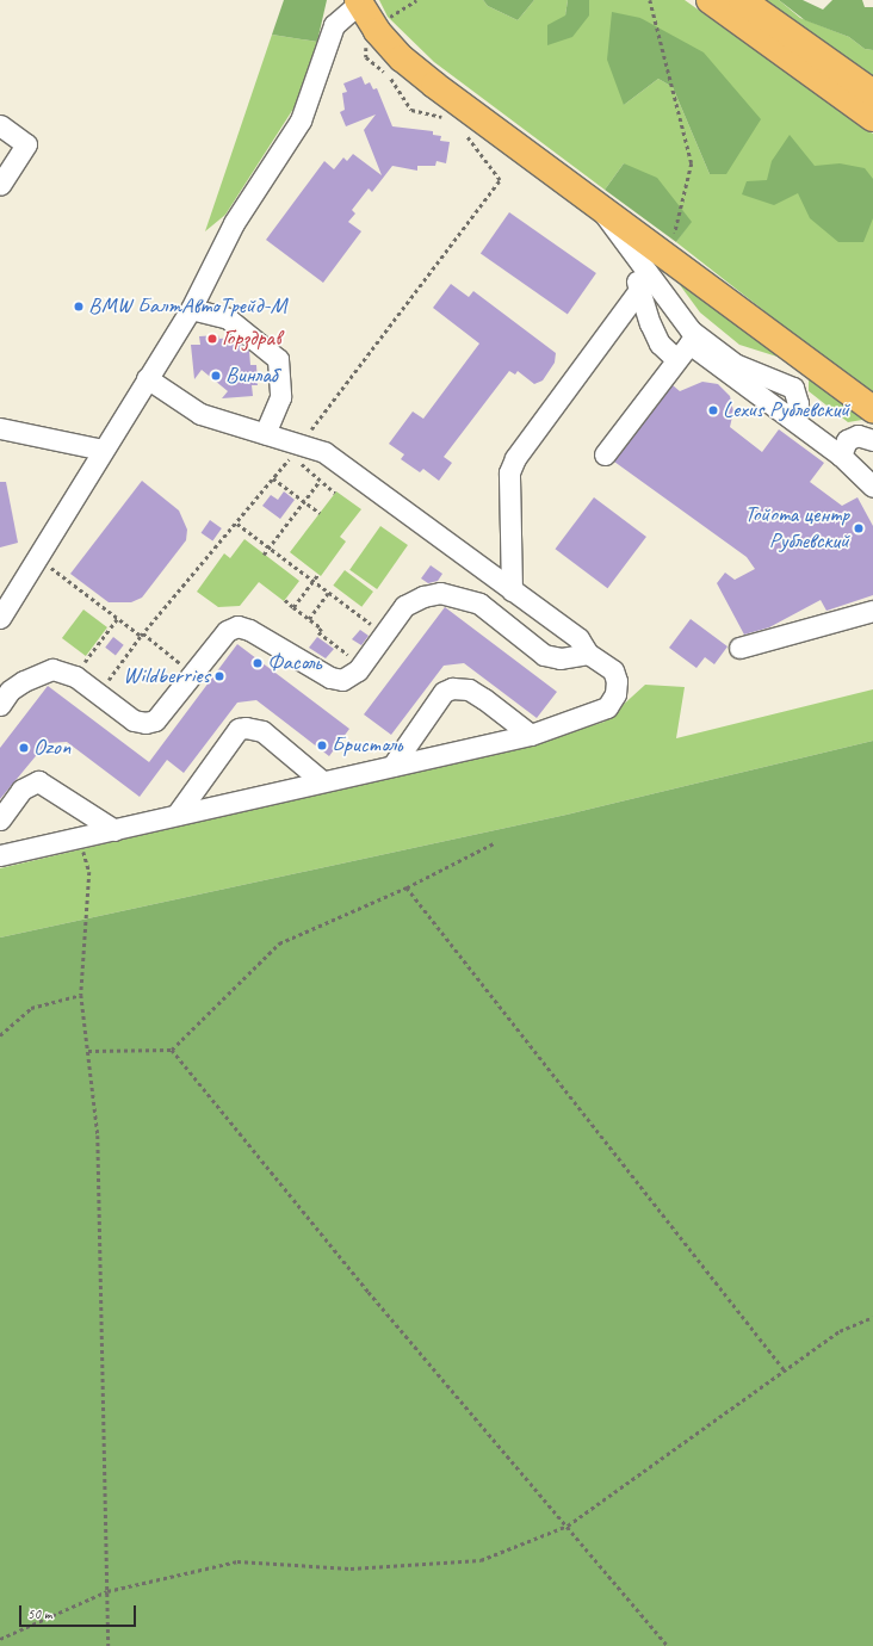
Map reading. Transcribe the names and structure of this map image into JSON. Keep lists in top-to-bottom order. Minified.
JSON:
{"places":["BMW БалтАвтоТрейд-М","Горздрав","Винлаб","Lexus Рублевский","Тойота центр Рублевский","Фасоль","Wildberries","Бристоль","Ozon"],"scale_bar":"50 m"}
